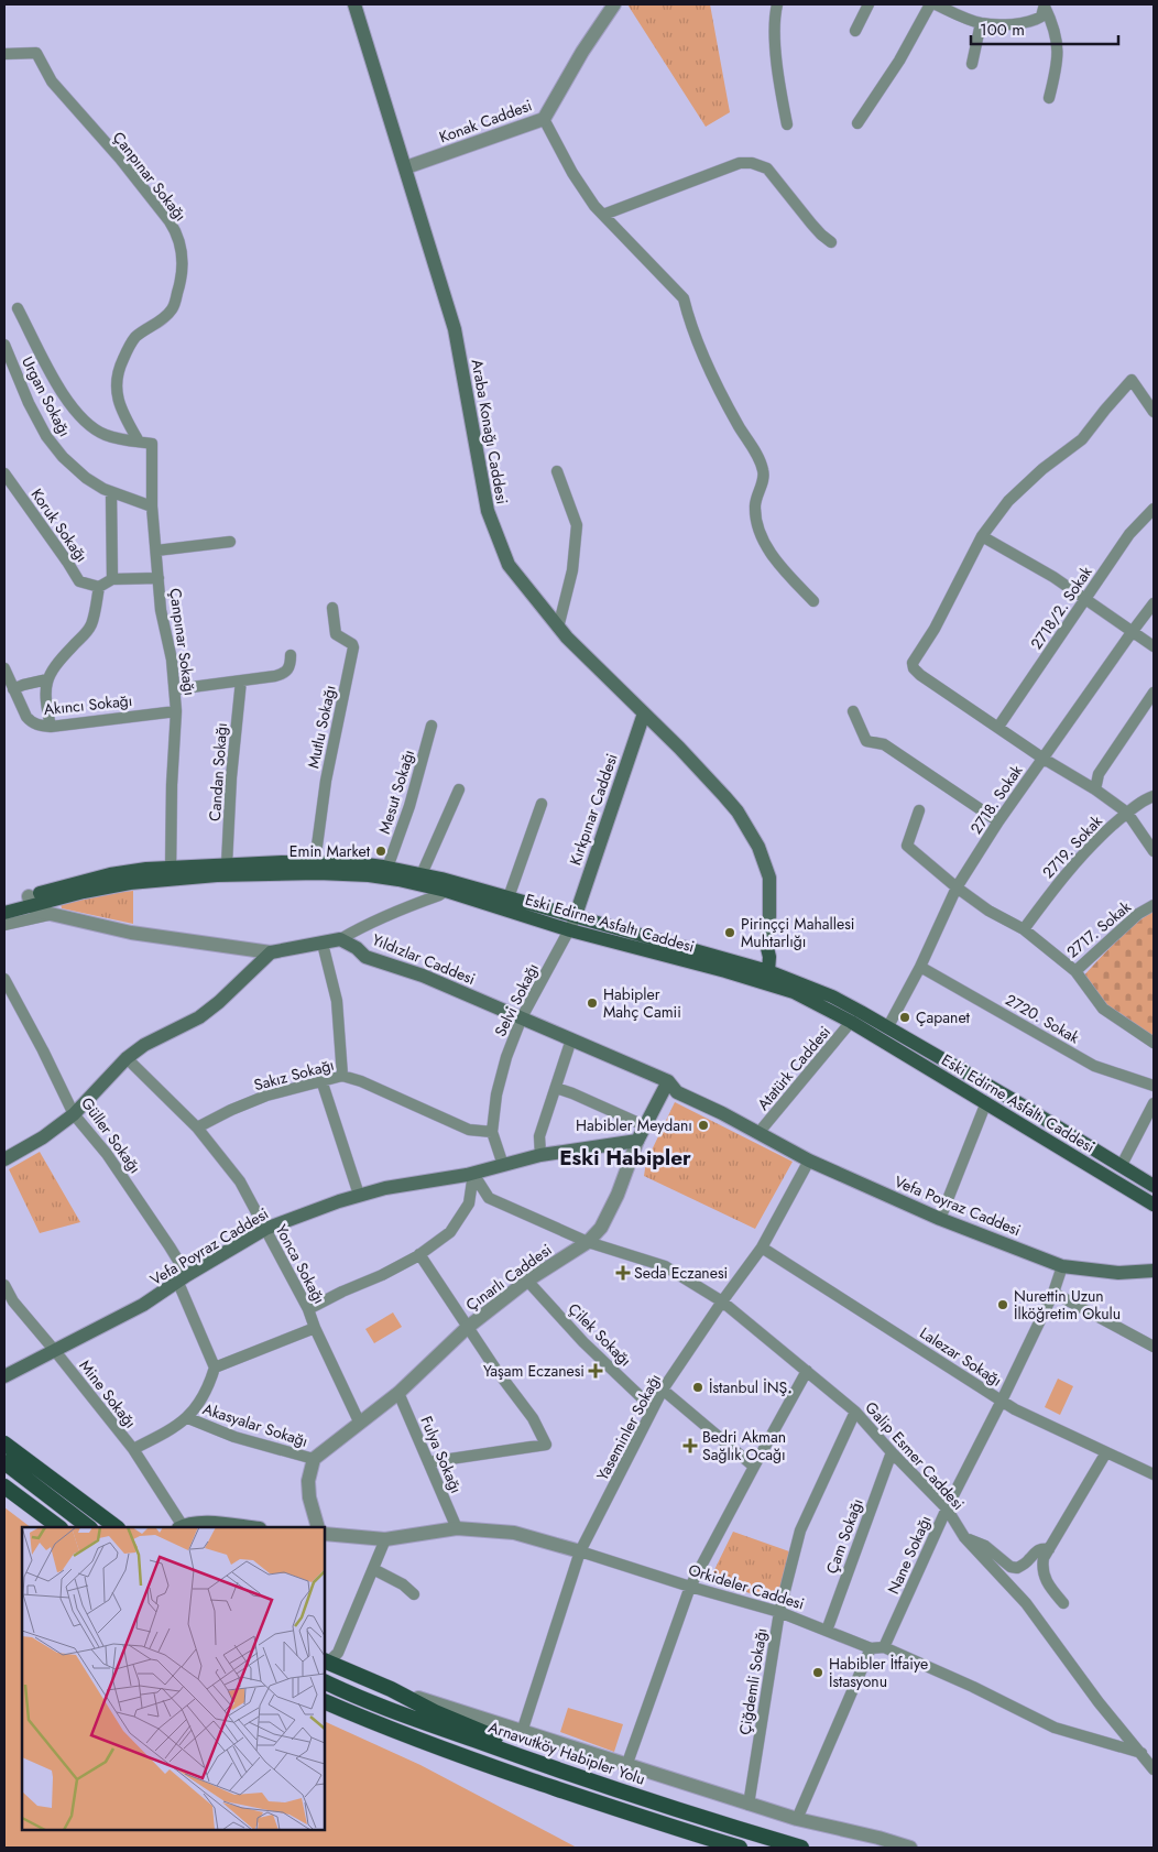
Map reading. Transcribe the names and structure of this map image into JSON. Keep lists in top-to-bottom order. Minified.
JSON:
{"streets":{"highway":["Arnavutköy Habipler Yolu"],"main road":["Araba Konağı Caddesi","Kırkpınar Caddesi","Eski Edirne Asfaltı Caddesi","Yıldızlar Caddesi","Vefa Poyraz Caddesi","Çınarlı Caddesi"],"street":["Konak Caddesi","Çanpınar Sokağı","Urgan Sokağı","Koruk Sokağı","2718/2. Sokak","Akıncı Sokağı","Mutlu Sokağı","Candan Sokağı","Mesut Sokağı","2718. Sokak","2719. Sokak","2717. Sokak","Selvi Sokağı","2720. Sokak","Atatürk Caddesi","Sakız Sokağı","Güller Sokağı","Yonca Sokağı","Çilek Sokağı","Lalezar Sokağı","Mine Sokağı","Akasyalar Sokağı","Yaseminler Sokağı","Fulya Sokağı","Galip Esmer Caddesi","Çam Sokağı","Nane Sokağı","Orkideler Caddesi","Çiğdemli Sokağı"]},"crossings":[["Konak Caddesi","Araba Konağı Caddesi"],["Çanpınar Sokağı","Urgan Sokağı"],["Çanpınar Sokağı","Akıncı Sokağı"],["Çanpınar Sokağı","Eski Edirne Asfaltı Caddesi"],["Araba Konağı Caddesi","Kırkpınar Caddesi"],["Mutlu Sokağı","Eski Edirne Asfaltı Caddesi"],["Candan Sokağı","Eski Edirne Asfaltı Caddesi"],["Mesut Sokağı","Eski Edirne Asfaltı Caddesi"],["2718. Sokak","Eski Edirne Asfaltı Caddesi"],["2718. Sokak","2717. Sokak"],["2718. Sokak","2720. Sokak"],["Kırkpınar Caddesi","Eski Edirne Asfaltı Caddesi"],["Kırkpınar Caddesi","Selvi Sokağı"],["2719. Sokak","2717. Sokak"],["Eski Edirne Asfaltı Caddesi","Selvi Sokağı"],["Eski Edirne Asfaltı Caddesi","Atatürk Caddesi"],["Yıldızlar Caddesi","Selvi Sokağı"],["Yıldızlar Caddesi","Atatürk Caddesi"],["Yıldızlar Caddesi","Vefa Poyraz Caddesi"],["Yıldızlar Caddesi","Çınarlı Caddesi"],["Selvi Sokağı","Sakız Sokağı"],["Selvi Sokağı","Vefa Poyraz Caddesi"],["Atatürk Caddesi","Vefa Poyraz Caddesi"],["Sakız Sokağı","Yonca Sokağı"],["Güller Sokağı","Vefa Poyraz Caddesi"],["Vefa Poyraz Caddesi","Yonca Sokağı"],["Vefa Poyraz Caddesi","Çınarlı Caddesi"],["Vefa Poyraz Caddesi","Mine Sokağı"],["Vefa Poyraz Caddesi","Yaseminler Sokağı"],["Vefa Poyraz Caddesi","Galip Esmer Caddesi"],["Vefa Poyraz Caddesi","Nane Sokağı"],["Yonca Sokağı","Çınarlı Caddesi"],["Çınarlı Caddesi","Çilek Sokağı"],["Çınarlı Caddesi","Akasyalar Sokağı"],["Çınarlı Caddesi","Fulya Sokağı"],["Çınarlı Caddesi","Galip Esmer Caddesi"],["Çilek Sokağı","Yaseminler Sokağı"],["Lalezar Sokağı","Yaseminler Sokağı"],["Lalezar Sokağı","Nane Sokağı"],["Yaseminler Sokağı","Galip Esmer Caddesi"],["Yaseminler Sokağı","Orkideler Caddesi"],["Fulya Sokağı","Orkideler Caddesi"],["Galip Esmer Caddesi","Çam Sokağı"],["Galip Esmer Caddesi","Nane Sokağı"],["Galip Esmer Caddesi","Orkideler Caddesi"],["Galip Esmer Caddesi","Çiğdemli Sokağı"],["Çam Sokağı","Orkideler Caddesi"],["Nane Sokağı","Orkideler Caddesi"],["Orkideler Caddesi","Çiğdemli Sokağı"]],"districts":["Eski Habipler"],"places":{"other":["Emin Market","Pirinççi Mahallesi Muhtarlığı","Habipler Mahç Camii","Çapanet","Habibler Meydanı","Nurettin Uzun İlköğretim Okulu","İstanbul İNŞ.","Habibler İtfaiye İstasyonu"],"health":["Seda Eczanesi","Yaşam Eczanesi","Bedri Akman Sağlık Ocağı"]},"scale_bar":"100 m"}
